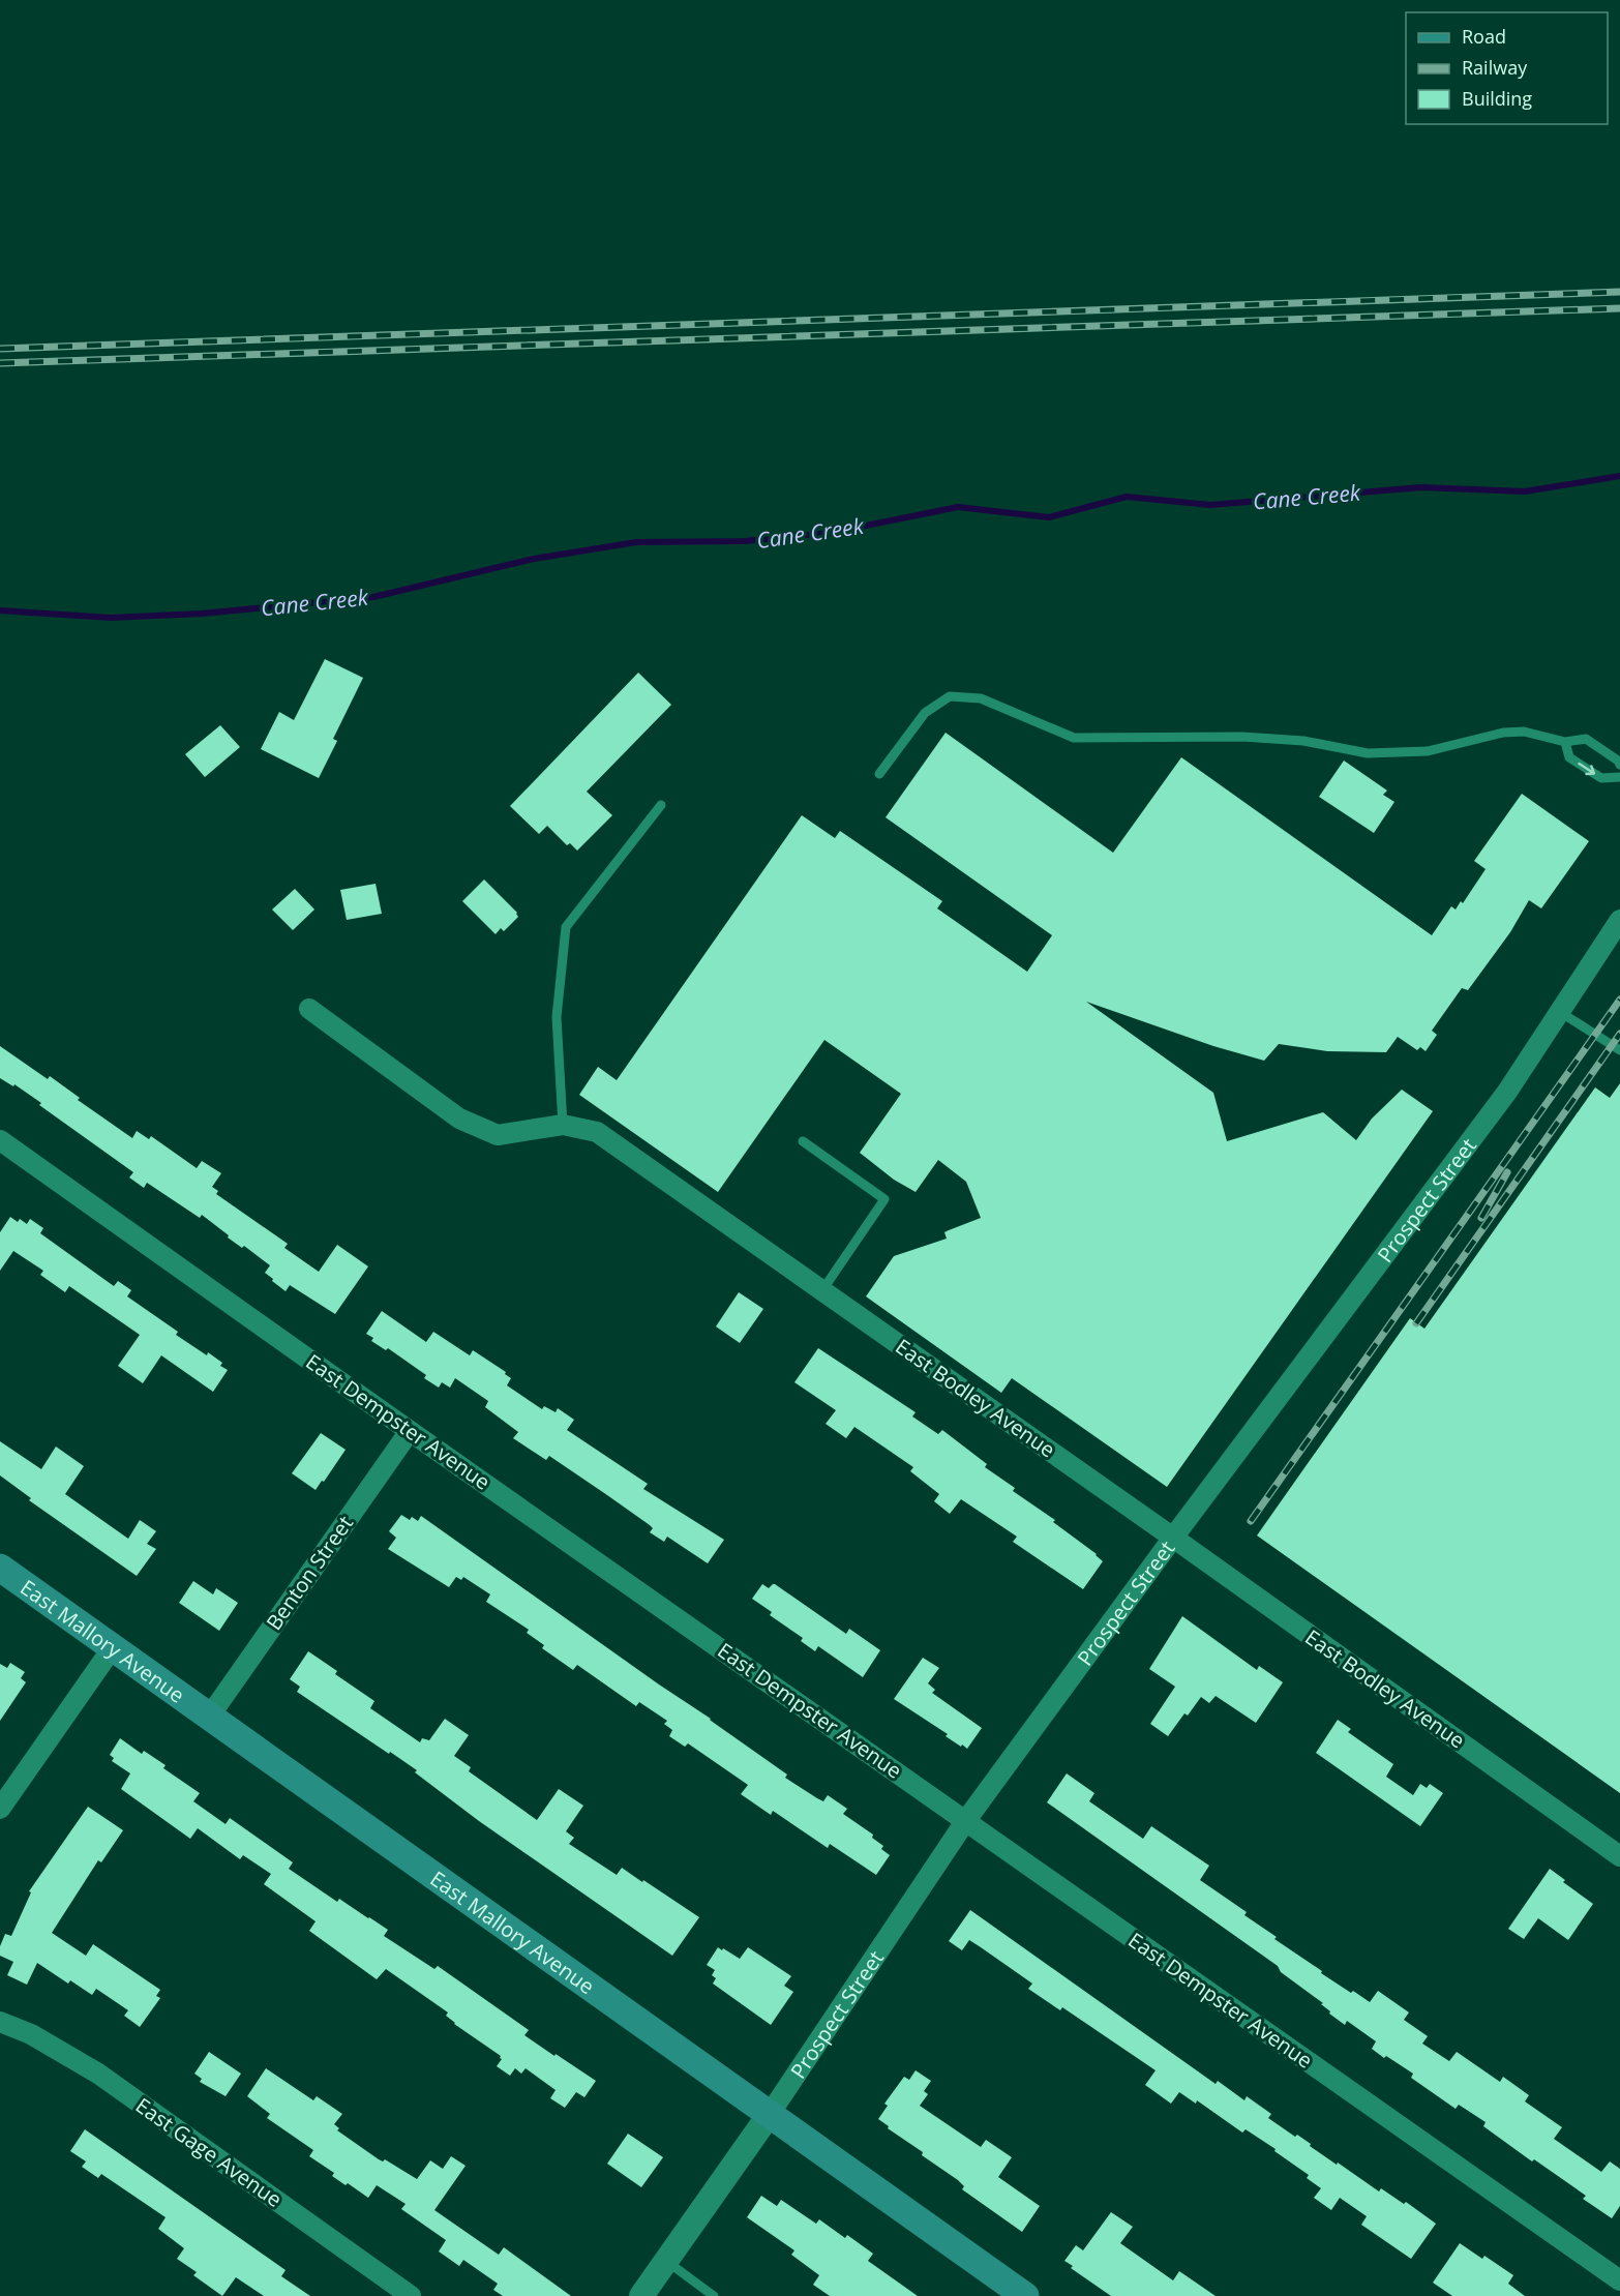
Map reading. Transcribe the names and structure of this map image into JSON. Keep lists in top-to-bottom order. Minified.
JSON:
{"streets":{"main road":["East Mallory Avenue"],"street":["Prospect Street","East Bodley Avenue","East Dempster Avenue","Benton Street","East Gage Avenue"]},"crossings":[["Prospect Street","East Bodley Avenue"],["Prospect Street","East Dempster Avenue"],["Prospect Street","East Mallory Avenue"],["East Dempster Avenue","Benton Street"],["Benton Street","East Mallory Avenue"]],"water":["Cane Creek"],"legend":["Road","Railway","Building"]}
